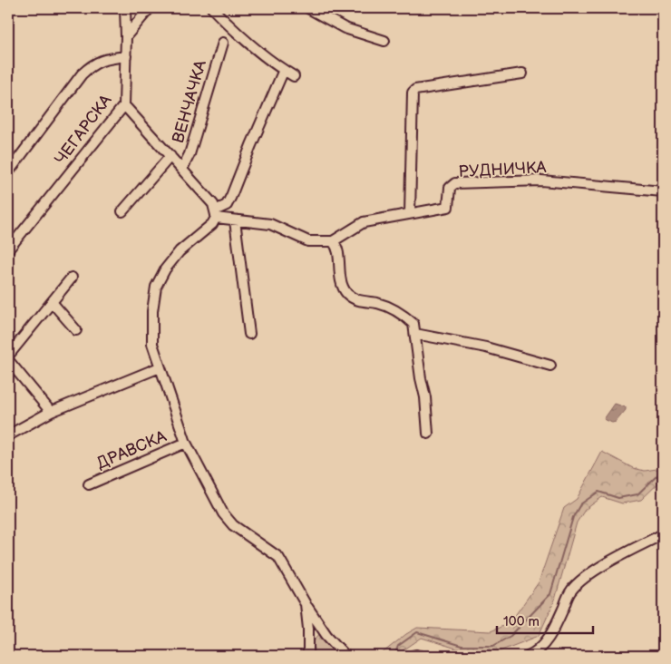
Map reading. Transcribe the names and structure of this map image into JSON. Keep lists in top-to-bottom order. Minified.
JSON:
{"streets":{"street":["ВЕНЧАЧКА","ЧЕГАРСКА","РУДНИЧКА","ДРАВСКА"]},"scale_bar":"100 m"}
